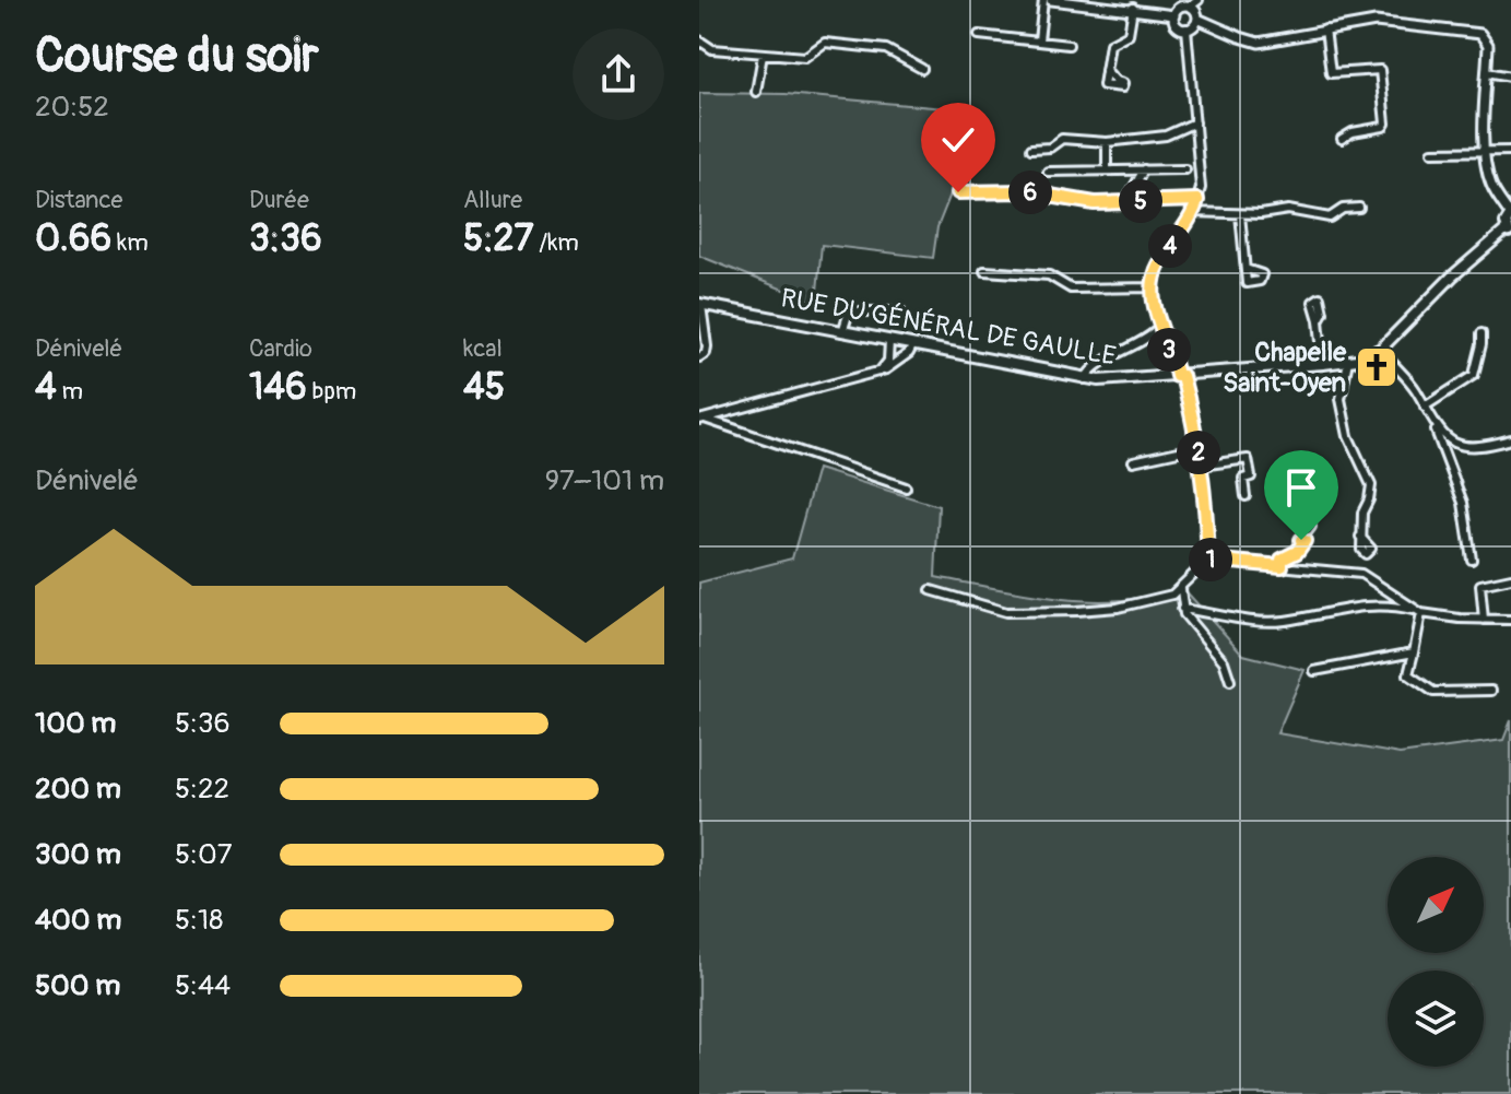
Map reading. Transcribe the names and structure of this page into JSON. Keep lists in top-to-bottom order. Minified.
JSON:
{"streets":{"main road":["RUE DU GÉNÉRAL DE GAULLE"]},"places":{"church":["Chapelle Saint-Oyen"]},"north":"top right","page":{"heading":["Course du soir","20:52"],"stats":[["Distance","0.66 km"],["Durée","3:36"],["Allure","5:27 /km"],["Dénivelé","4 m"],["Cardio","146 bpm"],["kcal","45"]],"pins":["6","5","4","3","2","1"],"chart":["Dénivelé","97–101 m"],"list":[{"name":"100 m","note":"5:36"},{"name":"200 m","note":"5:22"},{"name":"300 m","note":"5:07"},{"name":"400 m","note":"5:18"},{"name":"500 m","note":"5:44"}]}}
